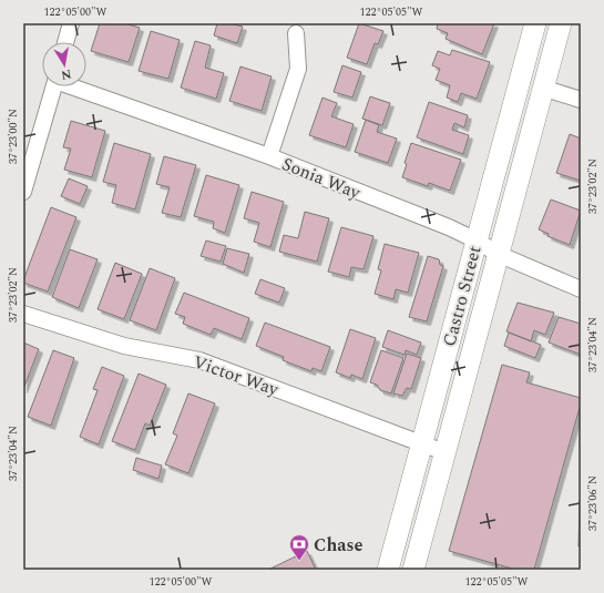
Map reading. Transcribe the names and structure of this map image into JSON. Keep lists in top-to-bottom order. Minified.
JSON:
{"streets":{"street":["Sonia Way","Castro Street","Victor Way"]},"crossings":[["Sonia Way","Castro Street"],["Castro Street","Victor Way"]],"places":{"bank":["Chase"]},"north":"bottom","coordinates":["122°05'00\"W","122°05'05\"W","37°23'00\"N","37°23'02\"N","37°23'04\"N","37°23'06\"N"]}
